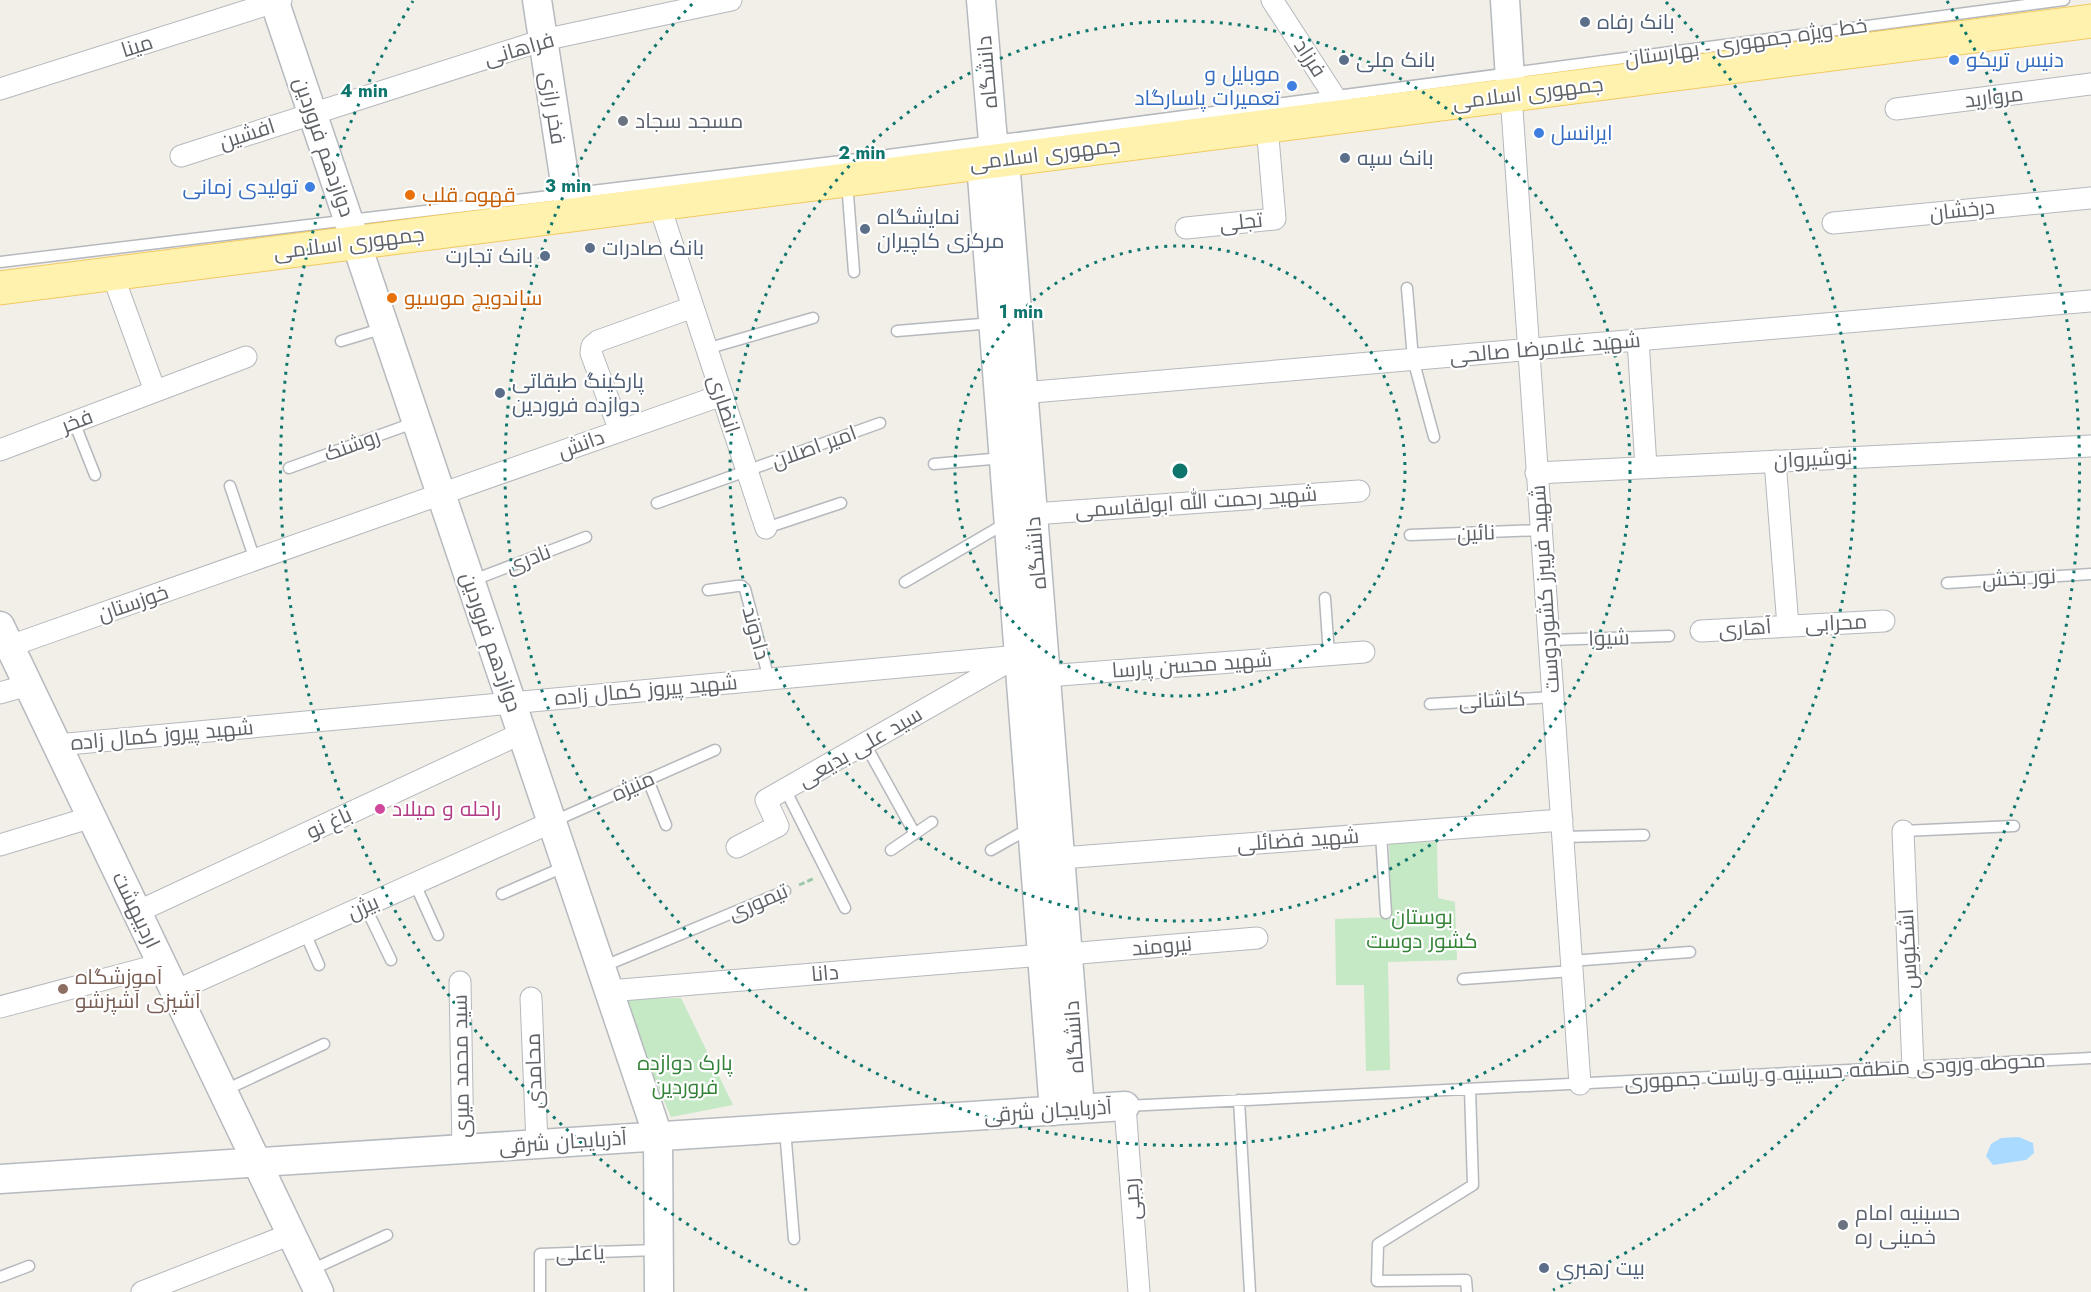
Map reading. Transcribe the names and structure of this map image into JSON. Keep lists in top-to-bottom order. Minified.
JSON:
{"streets":{"main road":["دانشگاه","جمهوری اسلامی","فخر رازی","دوازدهم فروردین","اردیبهشت","آذربایجان شرقی"],"street":["مینا","فراهانی","فرزاد","مروارید","افشین","درخشان","تجلی","شهید غلامرضا صالحی","انصاری","فخر","دانش","نوشیروان","شهید رحمت الله ابولقاسمی","شهید فریبرز کشوردوست","خوزستان","محرابی","آهاری","شهید محسن پارسا","شهید پیروز کمال زاده","سید علی بدیعی","باغ نو","شهید فضائلی","بیژن","نیرومند","اشکبوس","دانا","سید محمد میری","محامدی","رجبی"],"lane":["خط ویژه جمهوری - بهارستان","روشنک","امیر اصلان","نائین","نادری","نور بخش","دادوند","شیوا","کاشانی","منیژه","تیموری","محوطه ورودی منطقه حسینیه و ریاست جمهوری","یاعلی"]},"crossings":[["خط ویژه جمهوری - بهارستان","جمهوری اسلامی"],["خط ویژه جمهوری - بهارستان","شهید فریبرز کشوردوست"],["مینا","دوازدهم فروردین"],["فراهانی","فخر رازی"],["فراهانی","افشین"],["فراهانی","دوازدهم فروردین"],["فرزاد","جمهوری اسلامی"],["دانشگاه","جمهوری اسلامی"],["دانشگاه","شهید غلامرضا صالحی"],["دانشگاه","شهید رحمت الله ابولقاسمی"],["دانشگاه","شهید محسن پارسا"],["دانشگاه","شهید پیروز کمال زاده"],["دانشگاه","سید علی بدیعی"],["دانشگاه","شهید فضائلی"],["دانشگاه","نیرومند"],["دانشگاه","دانا"],["دانشگاه","آذربایجان شرقی"],["جمهوری اسلامی","فخر رازی"],["جمهوری اسلامی","دوازدهم فروردین"],["جمهوری اسلامی","تجلی"],["جمهوری اسلامی","انصاری"],["جمهوری اسلامی","شهید فریبرز کشوردوست"],["افشین","دوازدهم فروردین"],["دوازدهم فروردین","دانش"],["دوازدهم فروردین","روشنک"],["دوازدهم فروردین","نادری"],["دوازدهم فروردین","خوزستان"],["دوازدهم فروردین","شهید پیروز کمال زاده"],["دوازدهم فروردین","منیژه"],["دوازدهم فروردین","باغ نو"],["دوازدهم فروردین","تیموری"],["دوازدهم فروردین","بیژن"],["دوازدهم فروردین","دانا"],["دوازدهم فروردین","آذربایجان شرقی"],["دوازدهم فروردین","یاعلی"],["شهید غلامرضا صالحی","شهید فریبرز کشوردوست"],["انصاری","دانش"],["انصاری","امیر اصلان"],["دانش","خوزستان"],["نوشیروان","شهید فریبرز کشوردوست"],["نائین","شهید فریبرز کشوردوست"],["شهید فریبرز کشوردوست","شیوا"],["شهید فریبرز کشوردوست","کاشانی"],["شهید فریبرز کشوردوست","شهید فضائلی"],["شهید فریبرز کشوردوست","محوطه ورودی منطقه حسینیه و ریاست جمهوری"],["خوزستان","اردیبهشت"],["محرابی","آهاری"],["دادوند","شهید پیروز کمال زاده"],["شهید محسن پارسا","شهید پیروز کمال زاده"],["شهید محسن پارسا","سید علی بدیعی"],["شهید پیروز کمال زاده","سید علی بدیعی"],["شهید پیروز کمال زاده","اردیبهشت"],["منیژه","بیژن"],["باغ نو","اردیبهشت"],["تیموری","دانا"],["بیژن","اردیبهشت"],["اردیبهشت","آذربایجان شرقی"],["نیرومند","دانا"],["اشکبوس","محوطه ورودی منطقه حسینیه و ریاست جمهوری"],["سید محمد میری","آذربایجان شرقی"],["محامدی","آذربایجان شرقی"],["آذربایجان شرقی","رجبی"]],"parks":["بوستان کشور دوست","پارک دوازده فروردین"],"places":["بانک رفاه","بانک ملی","دنیس تریکو","موبایل و تعمیرات پاسارگاد","مسجد سجاد","ایرانسل","بانک سپه","تولیدی زمانی","قهوه قلب","نمایشگاه مرکزی کاچیران","بانک صادرات","بانک تجارت","ساندویچ موسیو","پارکینگ طبقاتی دوازده فروردین","راحله و میلاد","آموزشگاه آشپزی آشپزشو","حسینیه امام خمینی ره","بیت رهبری"],"rings":["4 min","2 min","3 min","1 min"]}
